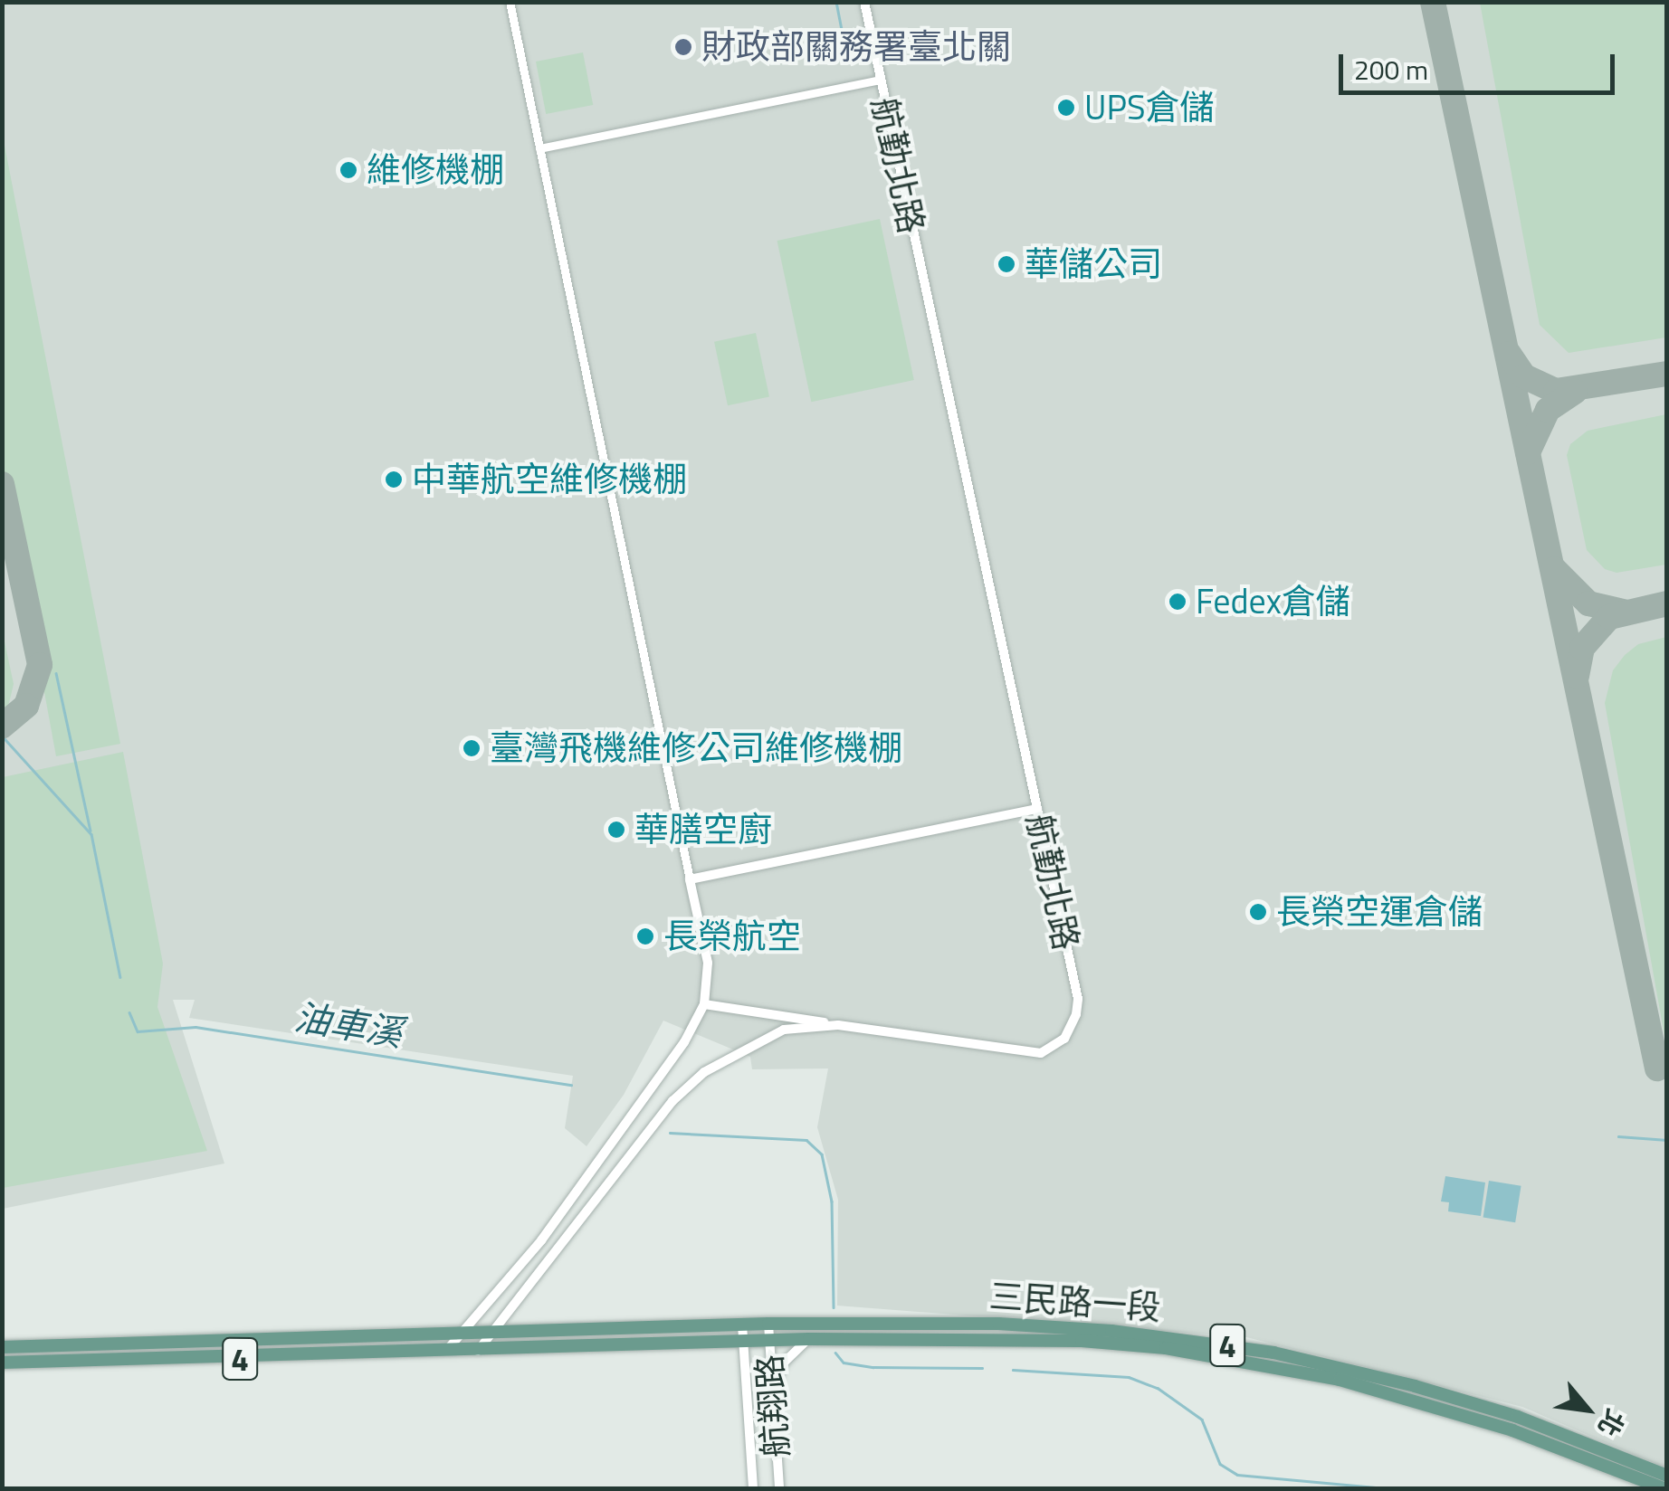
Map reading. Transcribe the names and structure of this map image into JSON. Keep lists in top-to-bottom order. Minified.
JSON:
{"streets":{"main road":["三民路一段","4"],"street":["航勤北路","航翔路"]},"crossings":[["航勤北路","三民路一段"],["航勤北路","4"],["三民路一段","4"],["三民路一段","航翔路"]],"water":["油車溪"],"places":["財政部關務署臺北關","UPS倉儲","維修機棚","華儲公司","中華航空維修機棚","Fedex倉儲","臺灣飛機維修公司維修機棚","華膳空廚","長榮空運倉儲","長榮航空"],"scale_bar":"200 m","north":"bottom right"}
